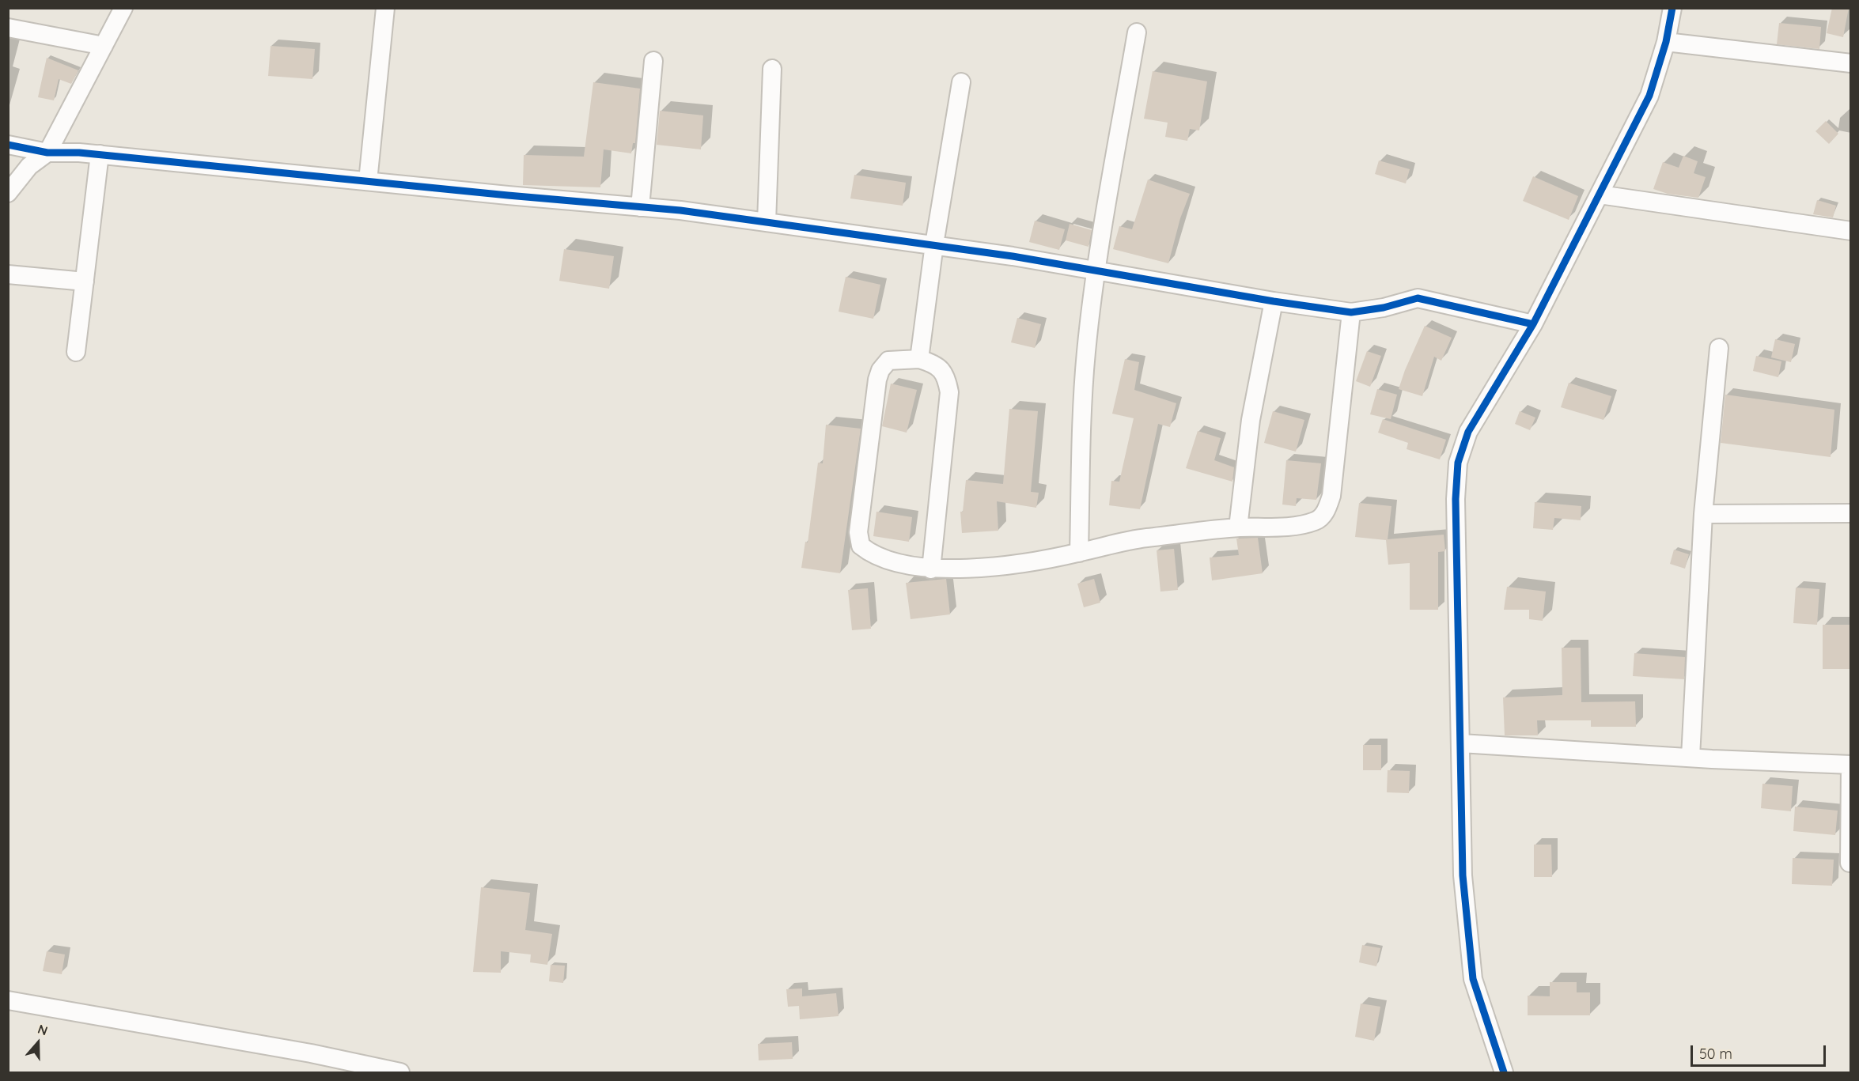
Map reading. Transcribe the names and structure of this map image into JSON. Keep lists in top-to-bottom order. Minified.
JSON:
{"scale_bar":"50 m","north":"top"}
